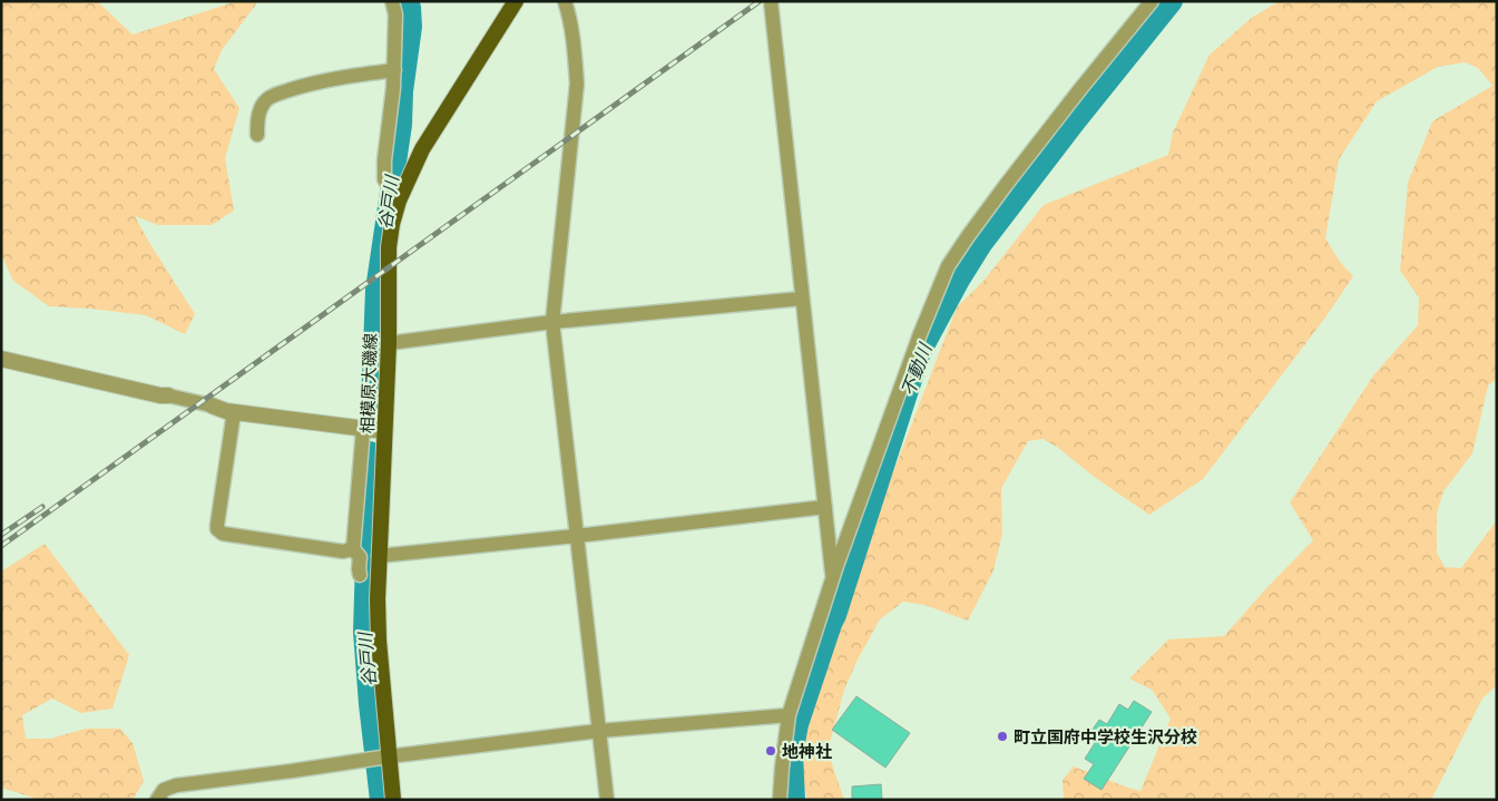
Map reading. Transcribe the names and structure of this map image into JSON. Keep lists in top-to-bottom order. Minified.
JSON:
{"streets":{"main road":["相模原大磯線"]},"water":["谷戸川","不動川"],"places":["町立国府中学校生沢分校","地神社"]}
